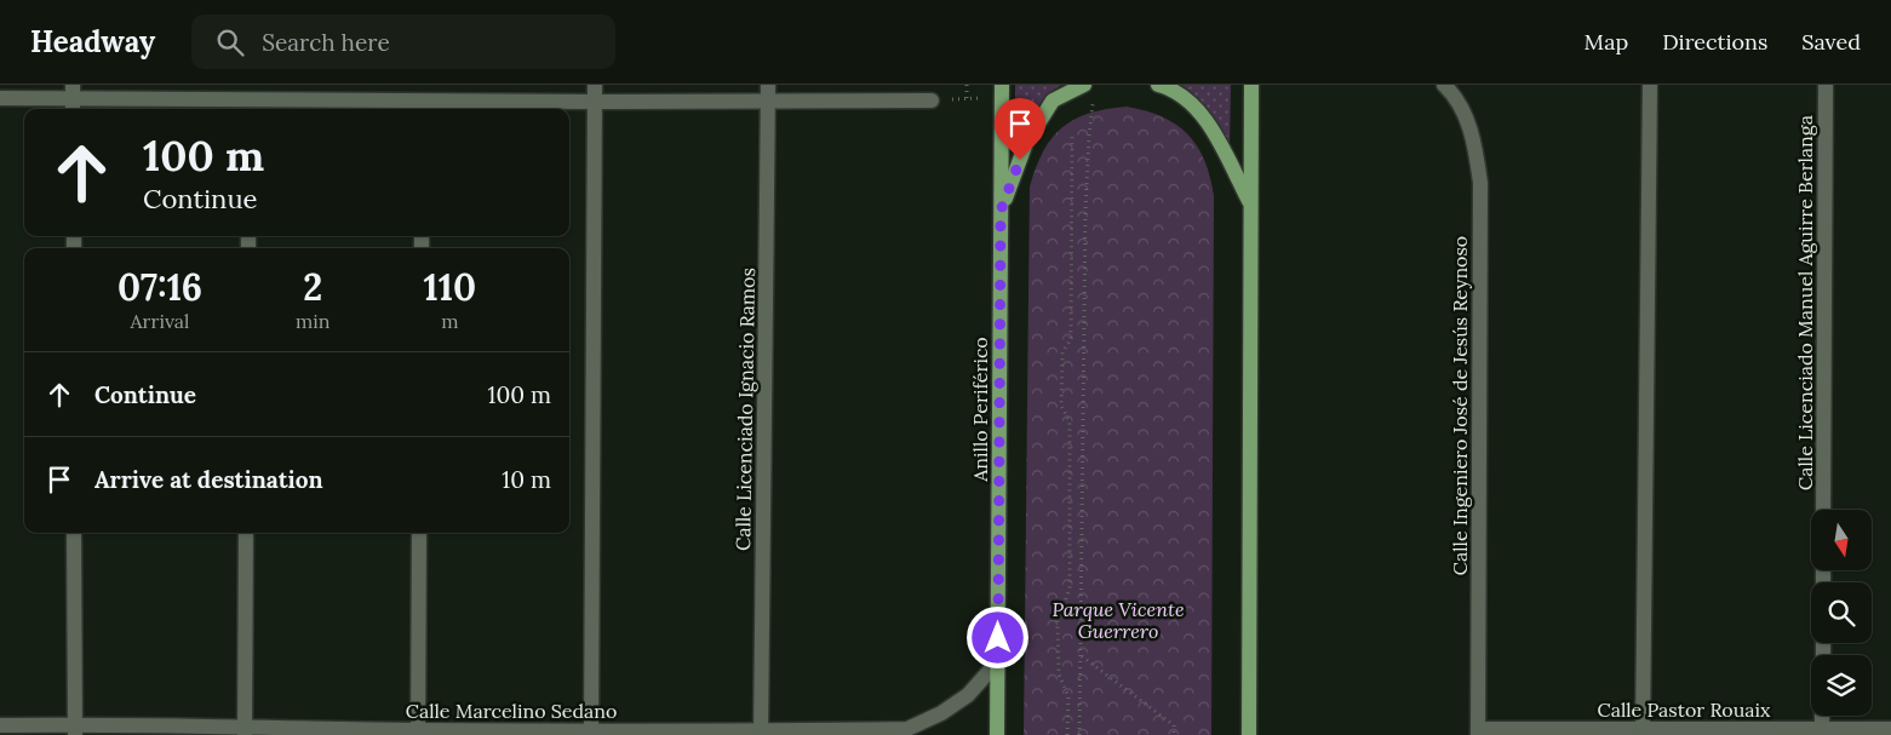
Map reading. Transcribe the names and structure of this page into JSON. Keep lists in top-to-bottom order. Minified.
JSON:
{"streets":{"main road":["Anillo Periférico"],"street":["Calle Licenciado Manuel Aguirre Berlanga","Calle Ingeniero José de Jesús Reynoso","Calle Licenciado Ignacio Ramos","Calle Pastor Rouaix","Calle Marcelino Sedano"]},"crossings":[["Calle Ingeniero José de Jesús Reynoso","Calle Pastor Rouaix"],["Calle Licenciado Ignacio Ramos","Calle Marcelino Sedano"],["Anillo Periférico","Calle Marcelino Sedano"]],"parks":["Parque Vicente Guerrero"],"north":"bottom","page":{"header":"Headway","search":"Search here","nav":["Map","Directions","Saved"],"turn":["100 m","Continue"],"eta":["07:16","Arrival","2","min","110","m"],"list":[{"name":"Continue","value":"100 m"},{"name":"Arrive at destination","value":"10 m"}]}}
